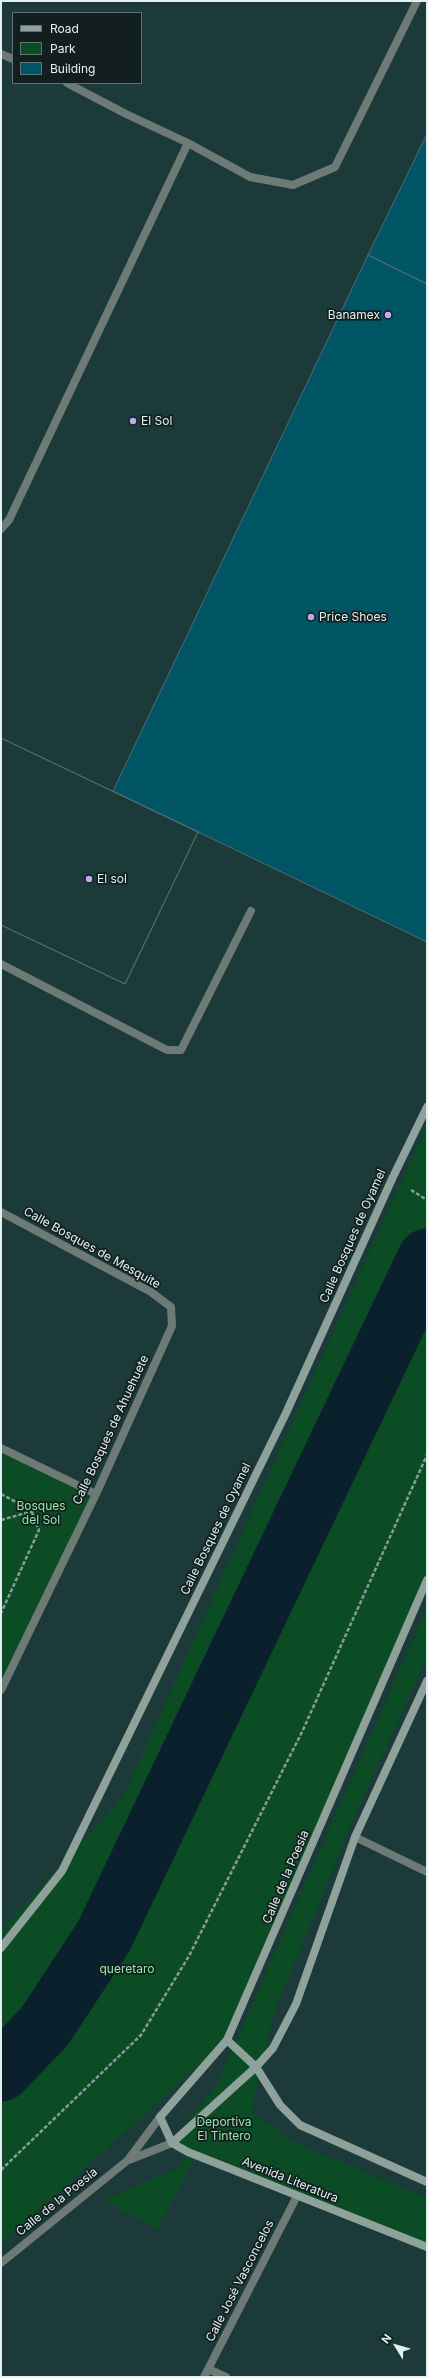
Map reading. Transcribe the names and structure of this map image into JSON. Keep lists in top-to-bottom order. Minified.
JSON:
{"streets":{"street":["Calle Bosques de Oyamel","Calle Bosques de Mesquite","Calle Bosques de Ahuehuete","Calle de la Poesía","Avenida Literatura","Calle José Vasconcelos"]},"crossings":[["Calle Bosques de Mesquite","Calle Bosques de Ahuehuete"],["Calle de la Poesía","Avenida Literatura"],["Avenida Literatura","Calle José Vasconcelos"]],"parks":["Bosques del Sol","queretaro","Deportiva El Tintero"],"places":["Banamex","El Sol","Price Shoes","El sol"],"legend":["Road","Park","Building"],"north":"top left"}
